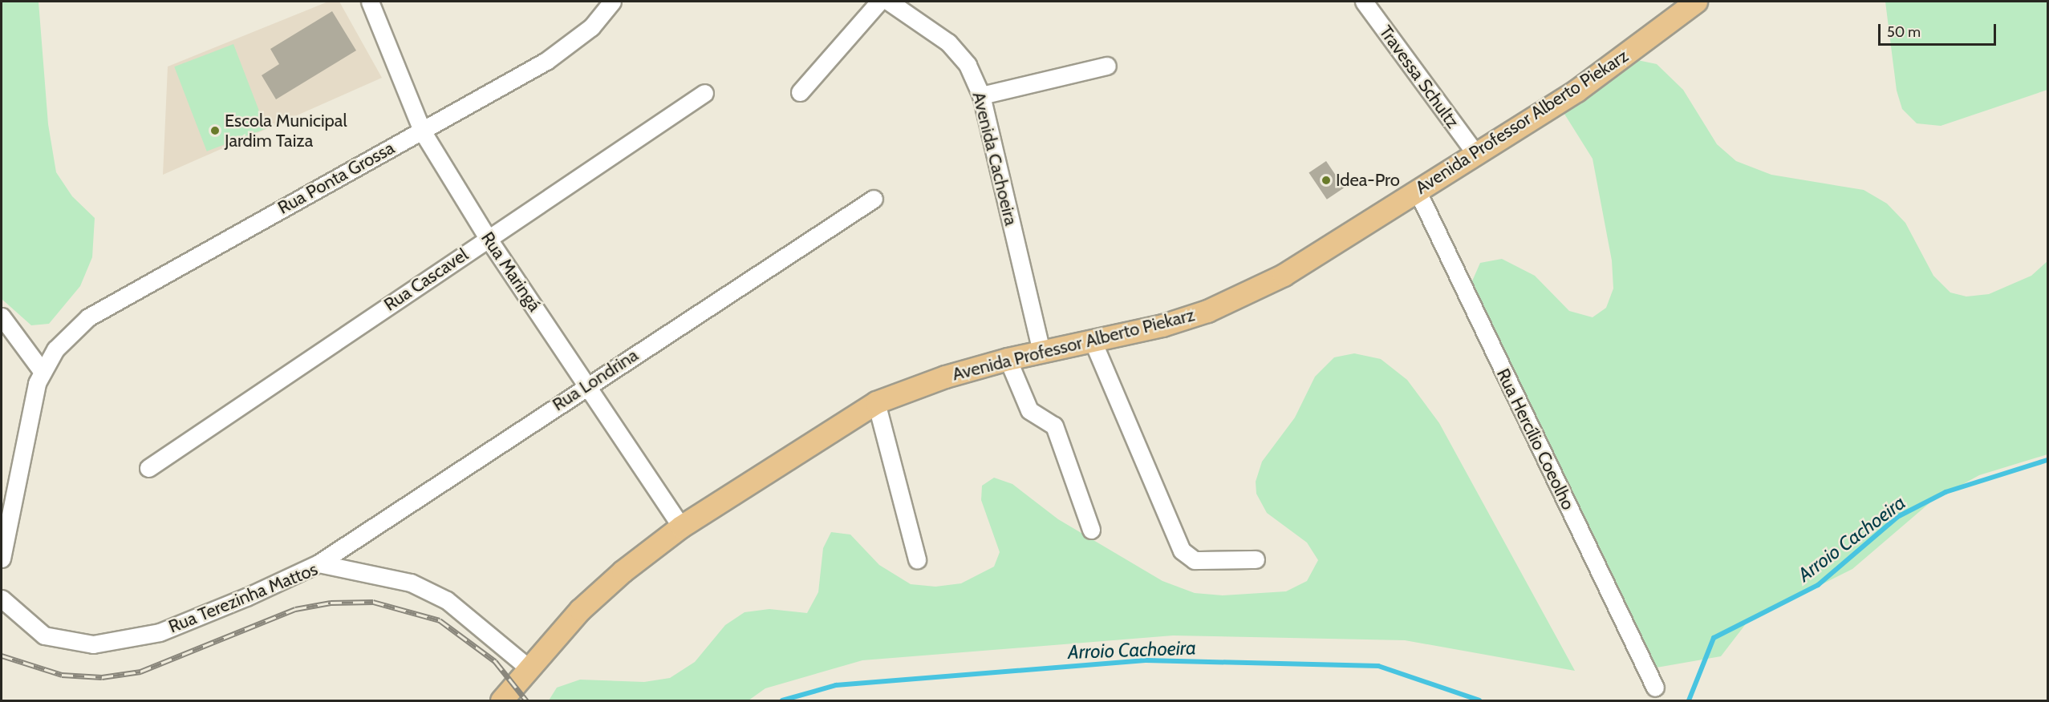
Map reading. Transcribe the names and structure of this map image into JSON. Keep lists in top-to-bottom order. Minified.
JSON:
{"streets":{"main road":["Avenida Professor Alberto Piekarz"],"street":["Travessa Schultz","Avenida Cachoeira","Rua Ponta Grossa","Rua Maringá","Rua Cascavel","Rua Londrina","Rua Hercílio Coeolho","Rua Terezinha Mattos"]},"crossings":[["Travessa Schultz","Avenida Professor Alberto Piekarz"],["Avenida Professor Alberto Piekarz","Avenida Cachoeira"],["Avenida Professor Alberto Piekarz","Rua Maringá"],["Avenida Professor Alberto Piekarz","Rua Hercílio Coeolho"],["Avenida Professor Alberto Piekarz","Rua Terezinha Mattos"],["Rua Ponta Grossa","Rua Maringá"],["Rua Maringá","Rua Cascavel"],["Rua Maringá","Rua Londrina"],["Rua Londrina","Rua Terezinha Mattos"]],"water":["Arroio Cachoeira"],"places":["Escola Municipal Jardim Taiza","Idea-Pro"],"scale_bar":"50 m"}
